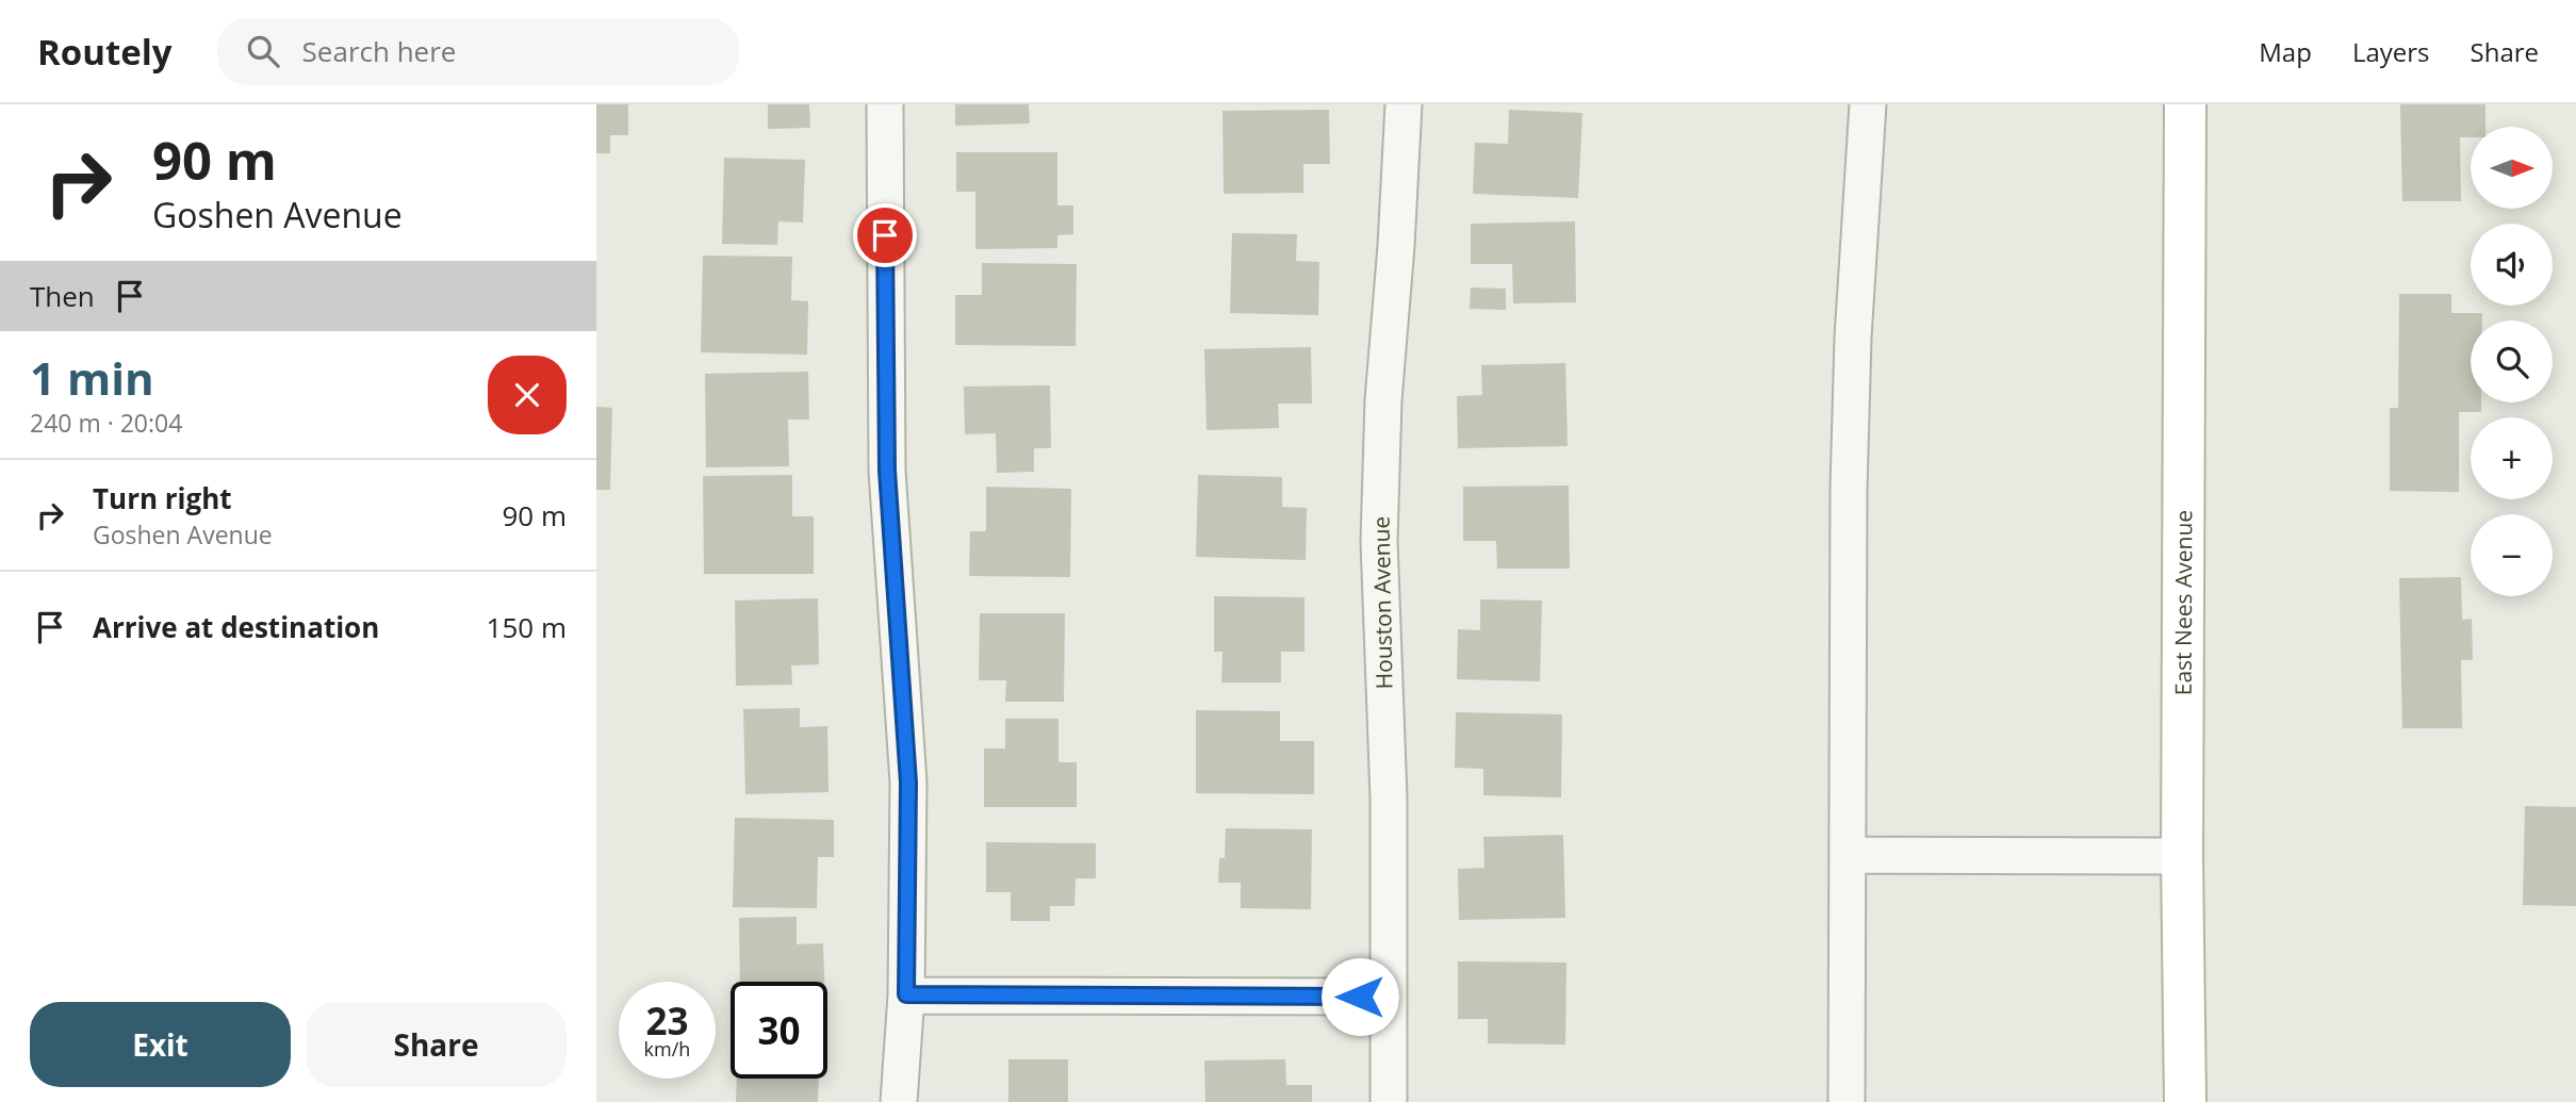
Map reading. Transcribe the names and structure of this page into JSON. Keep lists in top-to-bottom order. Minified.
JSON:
{"streets":{"main road":["East Nees Avenue"],"street":["Houston Avenue"]},"north":"right","page":{"header":"Routely","search":"Search here","nav":["Map","Layers","Share"],"turn":["90 m","Goshen Avenue"],"map_buttons":["+","−"],"then":"Then","heading":["1 min","240 m · 20:04"],"list":[{"name":"Turn right","note":"Goshen Avenue","value":"90 m"},{"name":"Arrive at destination","value":"150 m"}],"speed":"23 km/h","limit":"30","buttons":["Exit","Share"]}}
